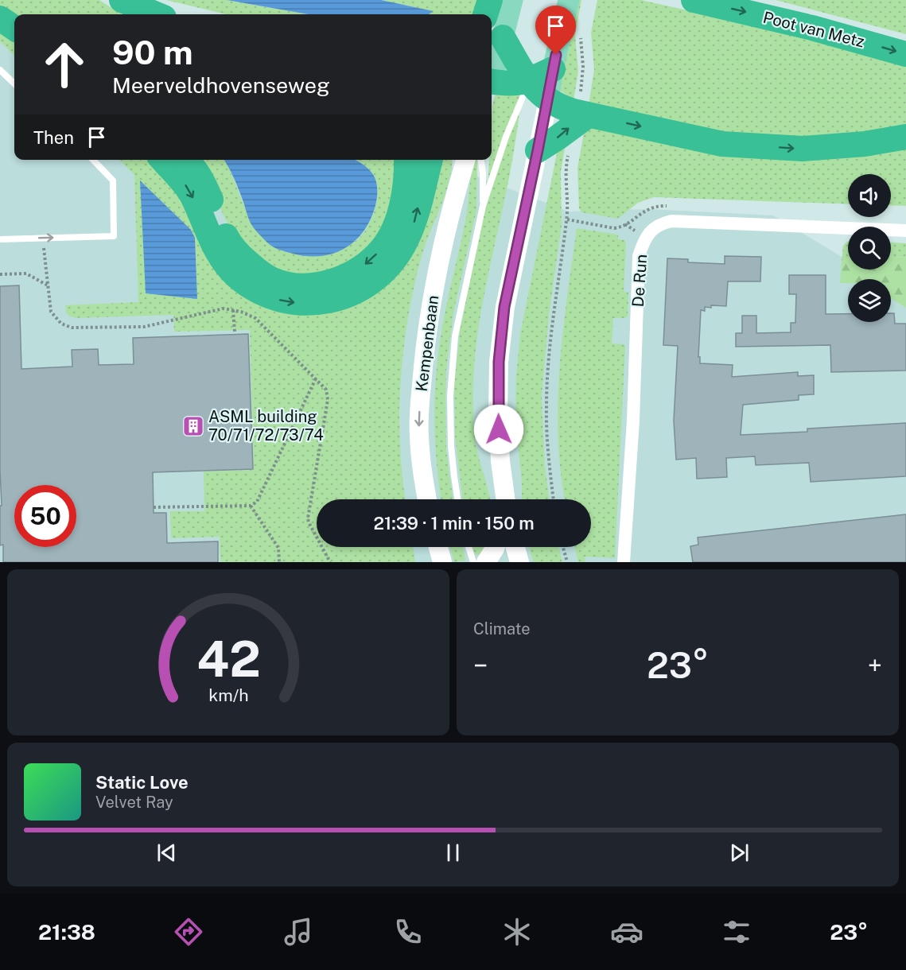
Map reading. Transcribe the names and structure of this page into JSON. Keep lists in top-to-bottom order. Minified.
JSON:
{"streets":{"highway":["Poot van Metz"],"main road":["Kempenbaan"],"street":["De Run"]},"places":{"building":["ASML building 70/71/72/73/74"]},"page":{"turn":["90 m","Meerveldhovenseweg"],"then":"Then","limit":"50","trip":"21:39 · 1 min · 150 m","tile":"Climate","heat":["−","23°","+"],"song":["Static Love","Velvet Ray"],"tabs":["21:38","23°"],"gauge":["42","km/h"]}}
